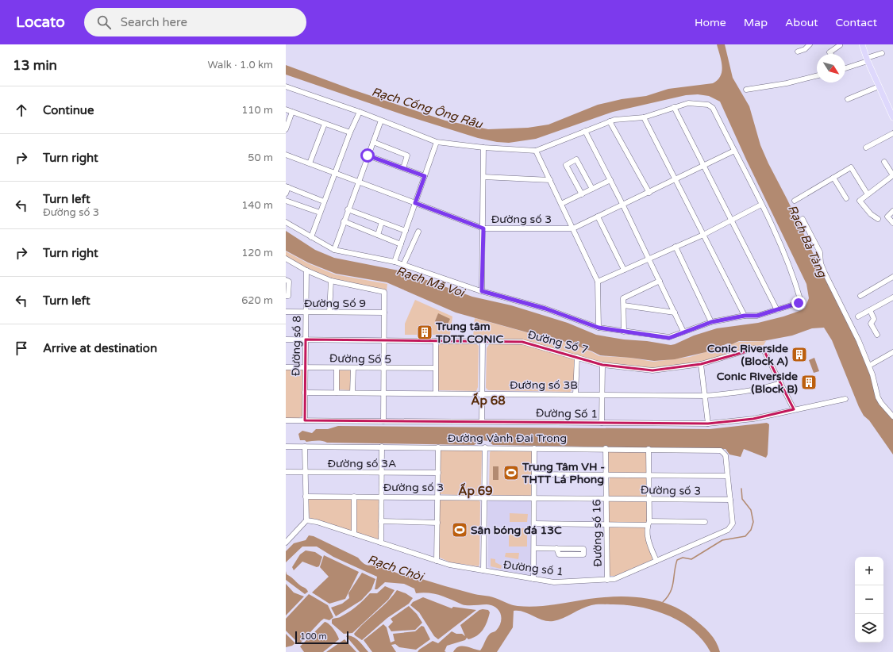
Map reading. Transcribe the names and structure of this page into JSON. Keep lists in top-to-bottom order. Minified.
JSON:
{"streets":{"street":["Đường số 3","Đường Số 9","Đường Số 7","Đường số 8","Đường Số 5","Đường số 3B","Đường Số 1","Đường Vành Đai Trong","Đường số 3A","Đường số 16","Đường số 1"]},"crossings":[["Đường số 3","Đường số 16"],["Đường số 3","Đường số 1"],["Đường Số 9","Đường số 8"],["Đường Số 7","Đường số 8"],["Đường Số 7","Đường số 3B"],["Đường số 8","Đường Số 5"],["Đường số 8","Đường số 3B"],["Đường số 8","Đường Số 1"],["Đường Vành Đai Trong","Đường số 16"],["Đường Vành Đai Trong","Đường số 1"],["Đường số 16","Đường số 1"]],"districts":["Ấp 68","Ấp 69"],"water":["Rạch Cống Ông Râu","Rạch Bà Tàng","Rạch Mã Voi","Rạch Chòi"],"places":{"building":["Trung tâm TDTT CONIC","Conic Riverside (Block A)","Conic Riverside (Block B)"],"sports":["Trung Tâm VH - THTT Lá Phong","Sân bóng đá 13C"]},"scale_bar":"100 m","north":"bottom right","page":{"header":"Locato","search":"Search here","nav":["Home","Map","About","Contact"],"heading":["13 min","Walk · 1.0 km"],"list":[["Continue","110 m"],["Turn right","50 m"],["Turn left","Đường số 3","140 m"],["Turn right","120 m"],["Turn left","620 m"],"Arrive at destination"],"map_buttons":["+","−"],"scale":"100 m"}}
